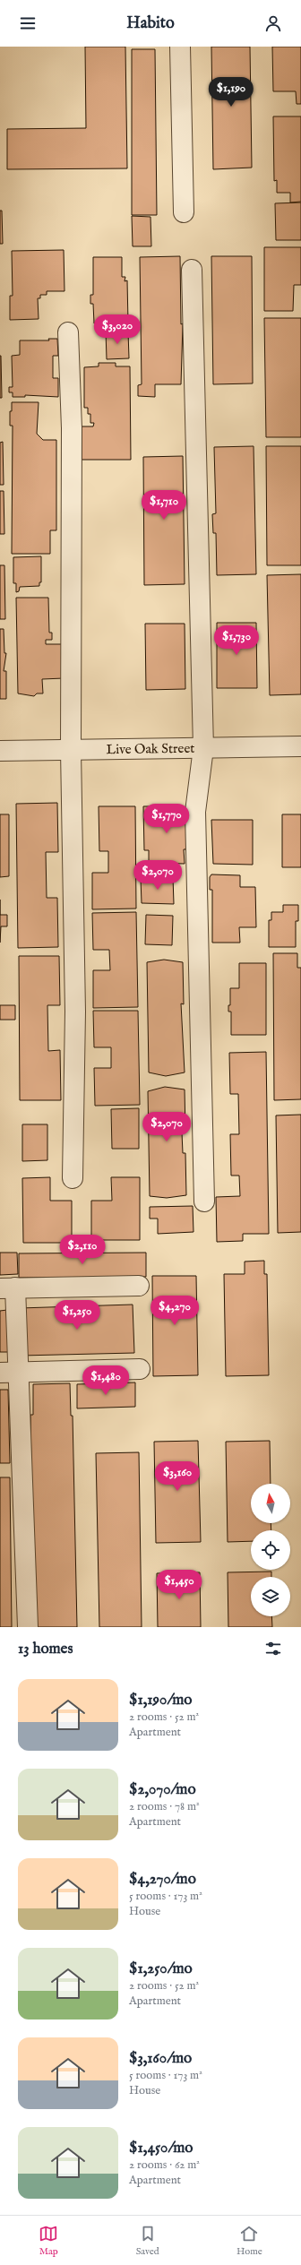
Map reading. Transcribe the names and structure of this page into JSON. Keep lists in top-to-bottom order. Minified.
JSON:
{"streets":{"street":["Live Oak Street"]},"north":"top","page":{"header":"Habito","price":["$1,190","$3,020","$1,710","$1,730","$1,770","$2,070","$2,070","$2,110","$4,270","$1,250","$1,480","$3,160","$1,450"],"heading":"13 homes","list":[{"name":"$1,190/mo","note":"2 rooms · 52 m² · Apartment"},{"name":"$2,070/mo","note":"2 rooms · 78 m² · Apartment"},{"name":"$4,270/mo","note":"5 rooms · 173 m² · House"},{"name":"$1,250/mo","note":"2 rooms · 52 m² · Apartment"},{"name":"$3,160/mo","note":"5 rooms · 173 m² · House"},{"name":"$1,450/mo","note":"2 rooms · 62 m² · Apartment"}],"tabs":["Map","Saved","Home"]}}
